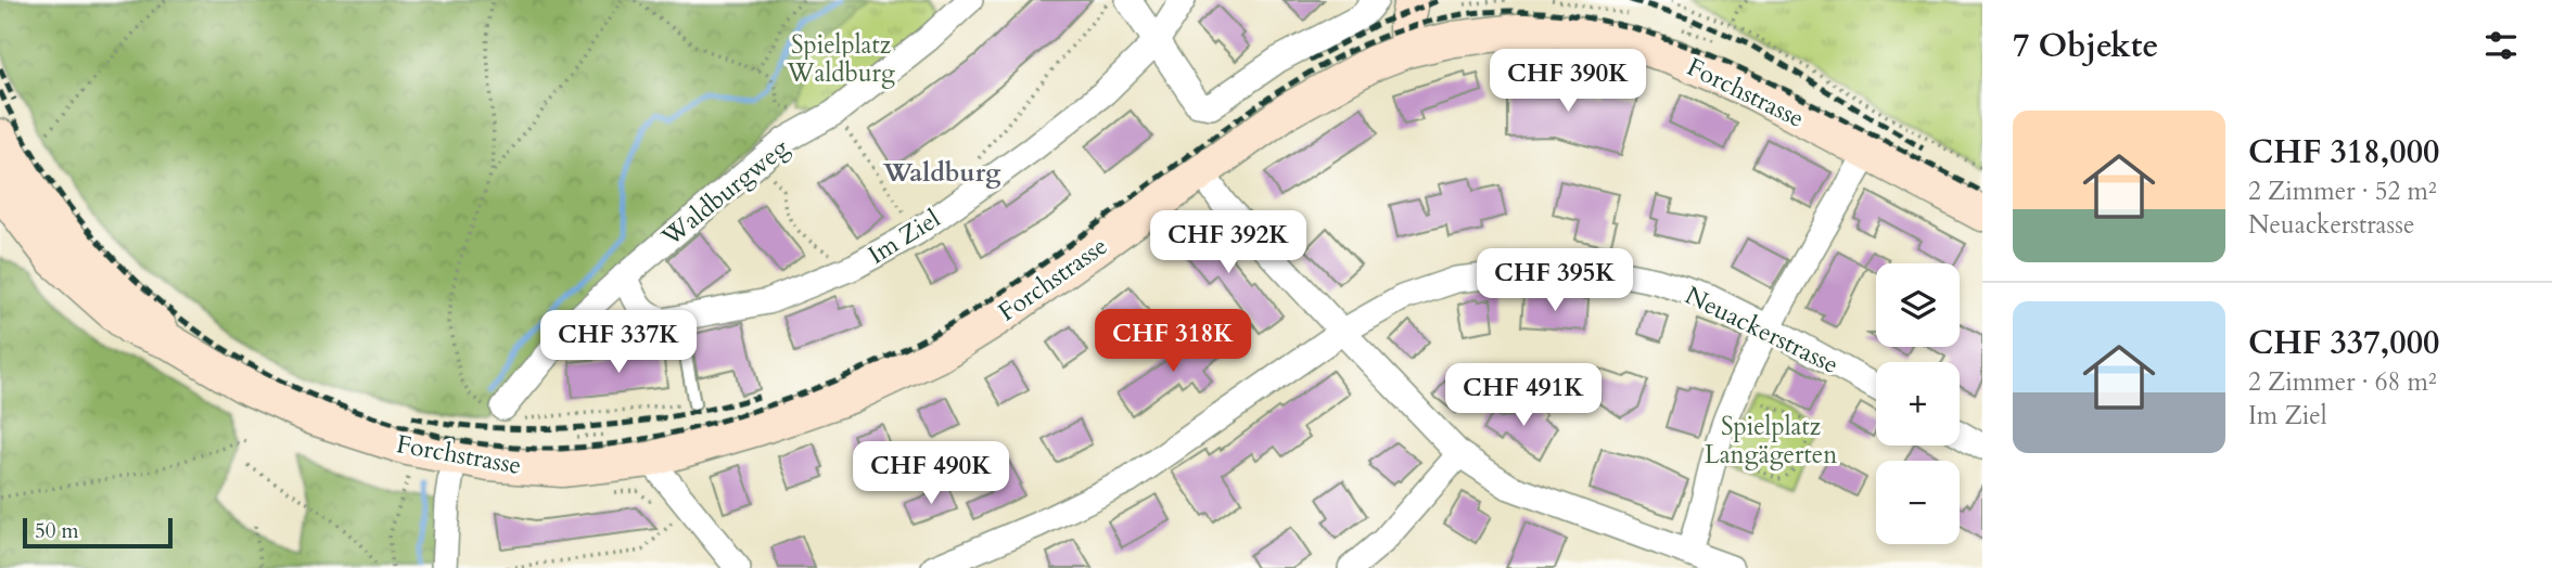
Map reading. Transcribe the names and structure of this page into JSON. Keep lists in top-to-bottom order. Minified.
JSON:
{"streets":{"main road":["Forchstrasse"],"street":["Waldburgweg","Im Ziel","Neuackerstrasse"]},"crossings":[["Waldburgweg","Im Ziel"]],"districts":["Waldburg"],"parks":["Spielplatz Waldburg","Spielplatz Langägerten"],"scale_bar":"50 m","page":{"heading":"7 Objekte","price":["CHF 390K","CHF 392K","CHF 395K","CHF 318K","CHF 337K","CHF 491K","CHF 490K"],"list":[{"name":"CHF 318,000","note":"2 Zimmer · 52 m² · Neuackerstrasse"},{"name":"CHF 337,000","note":"2 Zimmer · 68 m² · Im Ziel"}],"map_buttons":["+","−"],"scale":"50 m"}}
